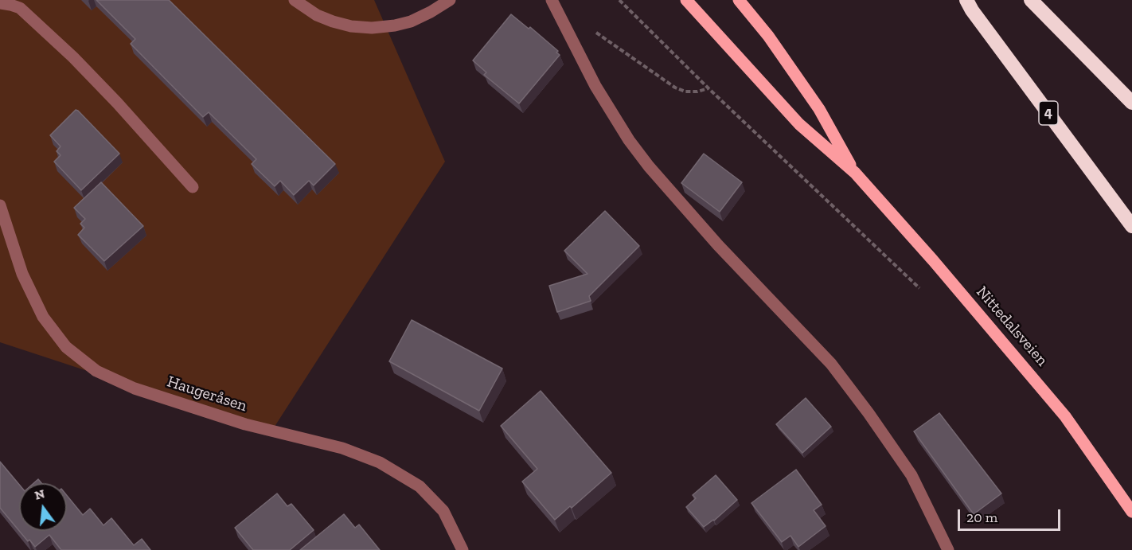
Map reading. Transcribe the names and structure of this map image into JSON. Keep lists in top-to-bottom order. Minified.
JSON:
{"streets":{"highway":["4"],"main road":["Nittedalsveien"],"street":["Haugeråsen"]},"scale_bar":"20 m","north":"top"}
